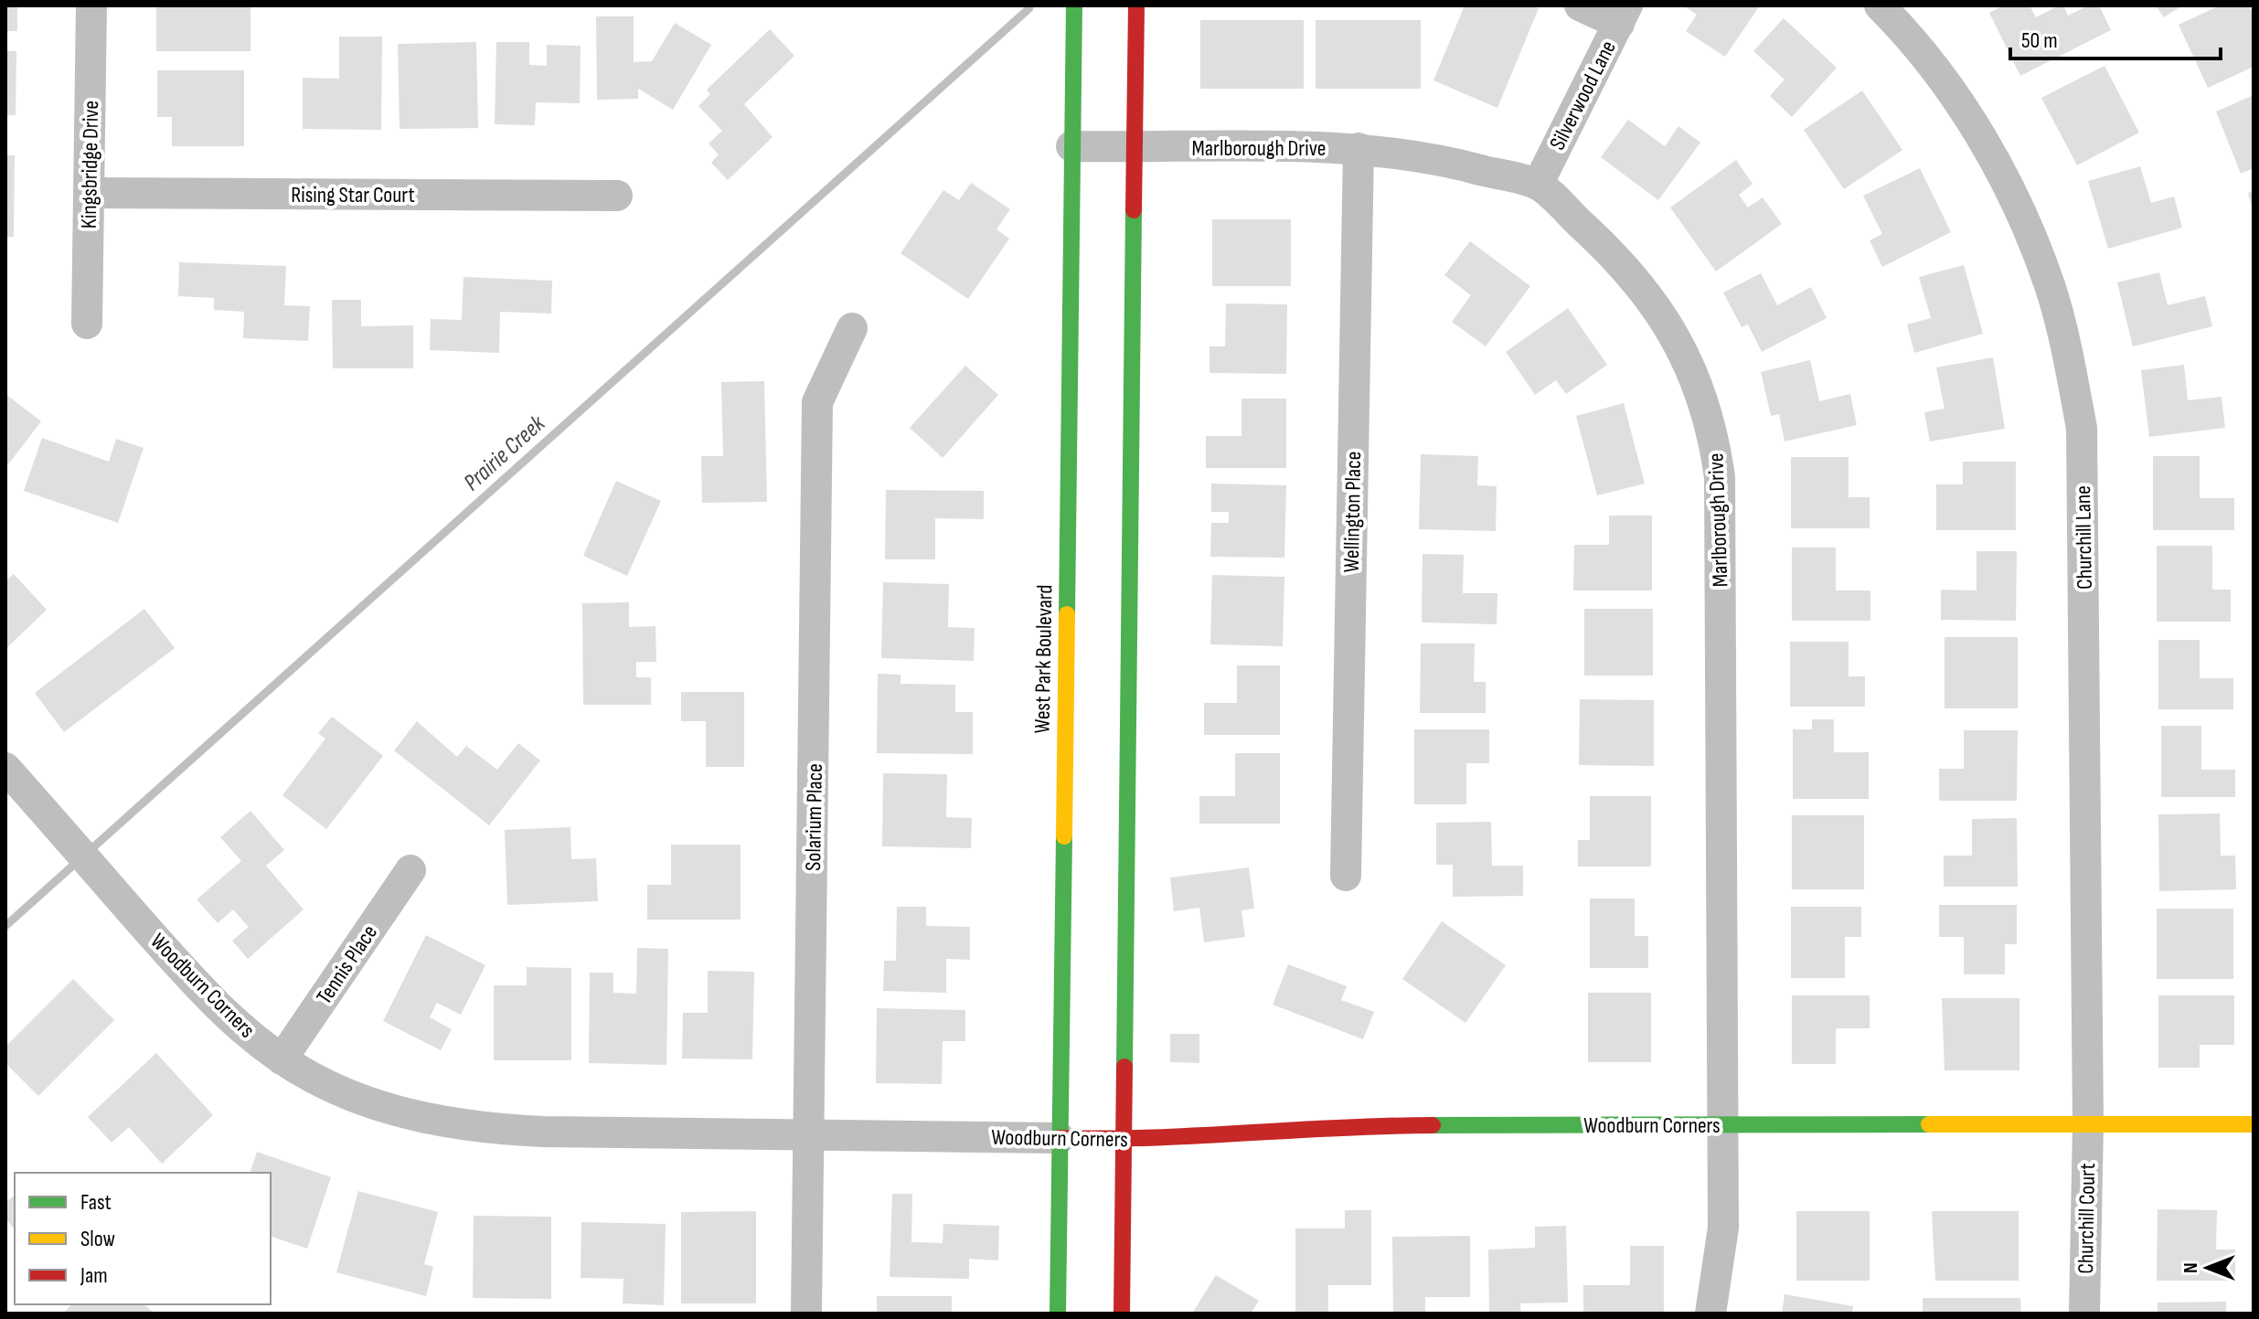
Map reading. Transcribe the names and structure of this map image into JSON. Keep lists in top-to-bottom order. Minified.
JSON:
{"streets":{"main road":["West Park Boulevard","Woodburn Corners"],"street":["Silverwood Lane","Marlborough Drive","Kingsbridge Drive","Rising Star Court","Wellington Place","Churchill Lane","Solarium Place","Tennis Place","Churchill Court"]},"crossings":[["Silverwood Lane","Marlborough Drive"],["Marlborough Drive","Wellington Place"],["Marlborough Drive","West Park Boulevard"],["Marlborough Drive","Woodburn Corners"],["Kingsbridge Drive","Rising Star Court"],["Churchill Lane","Woodburn Corners"],["Churchill Lane","Churchill Court"],["West Park Boulevard","Woodburn Corners"],["Solarium Place","Woodburn Corners"],["Tennis Place","Woodburn Corners"],["Woodburn Corners","Churchill Court"]],"water":["Prairie Creek"],"legend":["Fast","Slow","Jam"],"scale_bar":"50 m","north":"left"}
